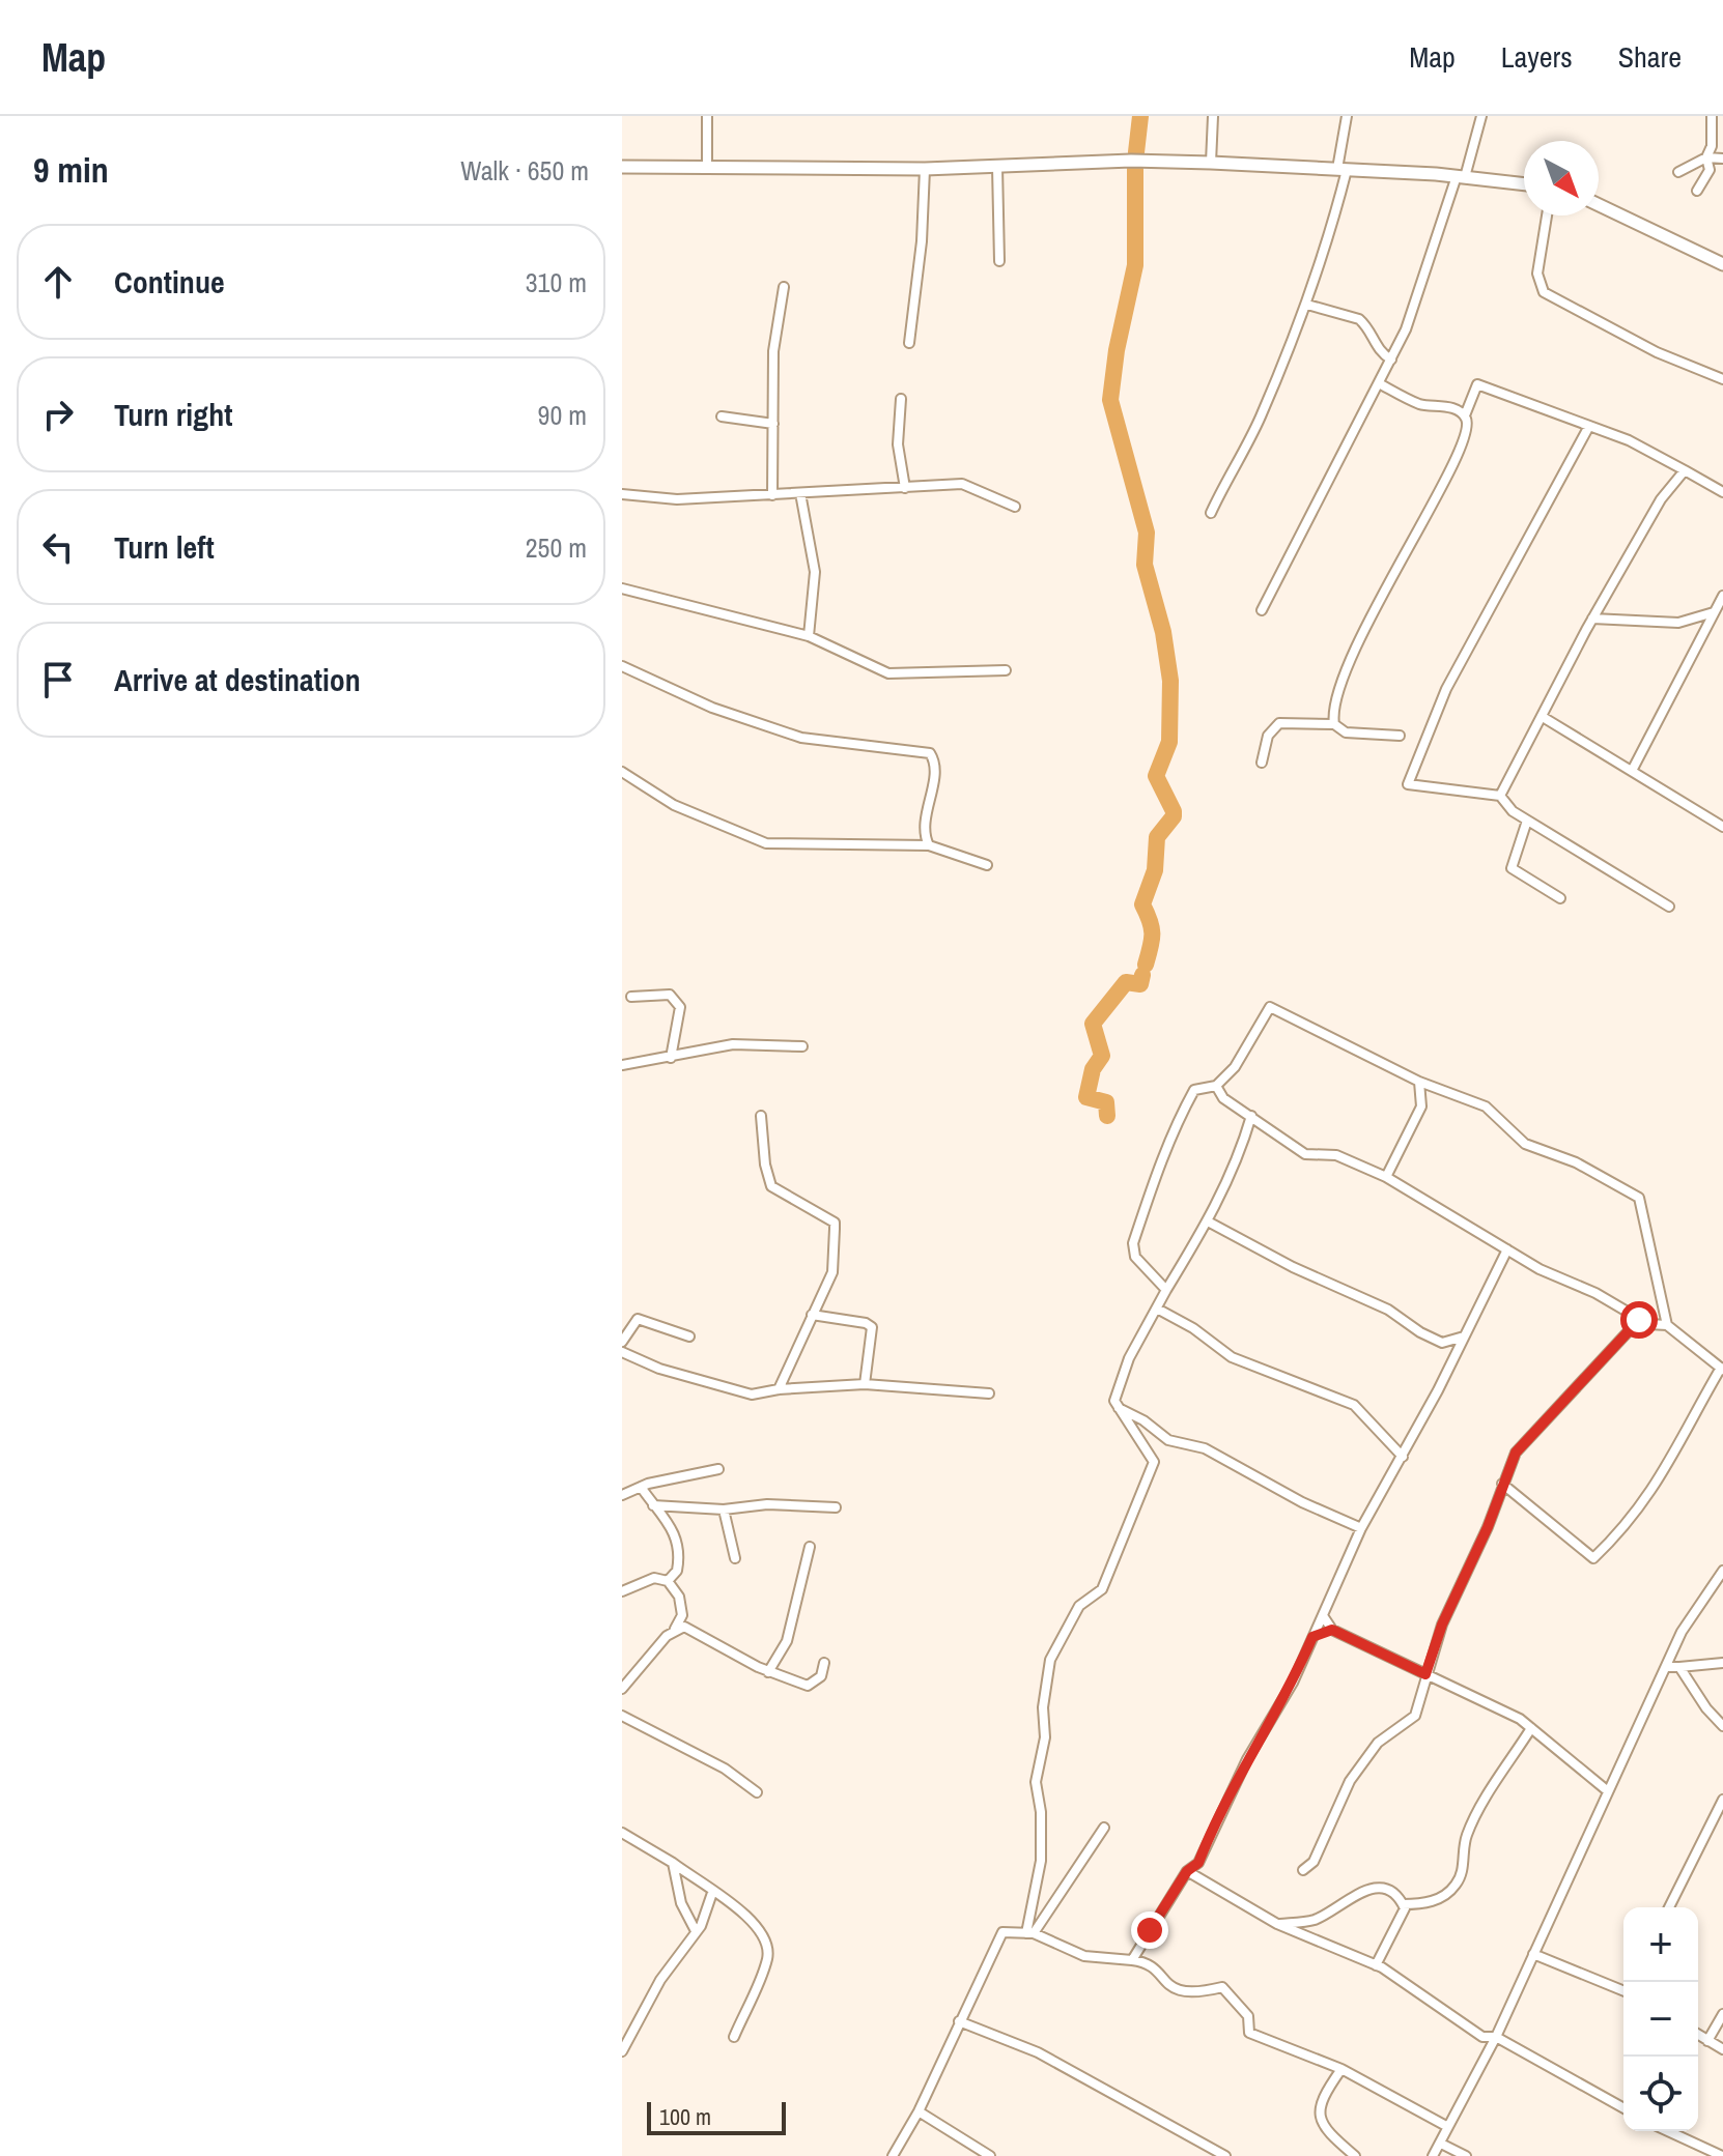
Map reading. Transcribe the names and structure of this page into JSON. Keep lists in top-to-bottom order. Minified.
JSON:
{"scale_bar":"100 m","north":"bottom right","page":{"header":"Map","nav":["Map","Layers","Share"],"heading":["9 min","Walk · 650 m"],"list":[["Continue","310 m"],["Turn right","90 m"],["Turn left","250 m"],"Arrive at destination"],"map_buttons":["+","−"],"scale":"100 m"}}
